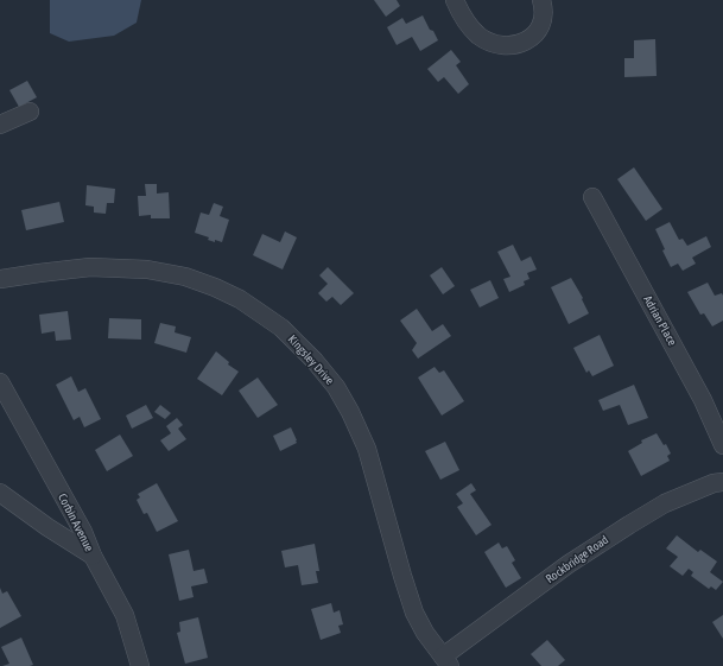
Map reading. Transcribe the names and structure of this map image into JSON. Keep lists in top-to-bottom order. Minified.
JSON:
{"streets":{"street":["Adrian Place","Kingsley Drive","Corbin Avenue","Rockbridge Road"]},"crossings":[["Kingsley Drive","Rockbridge Road"]]}
